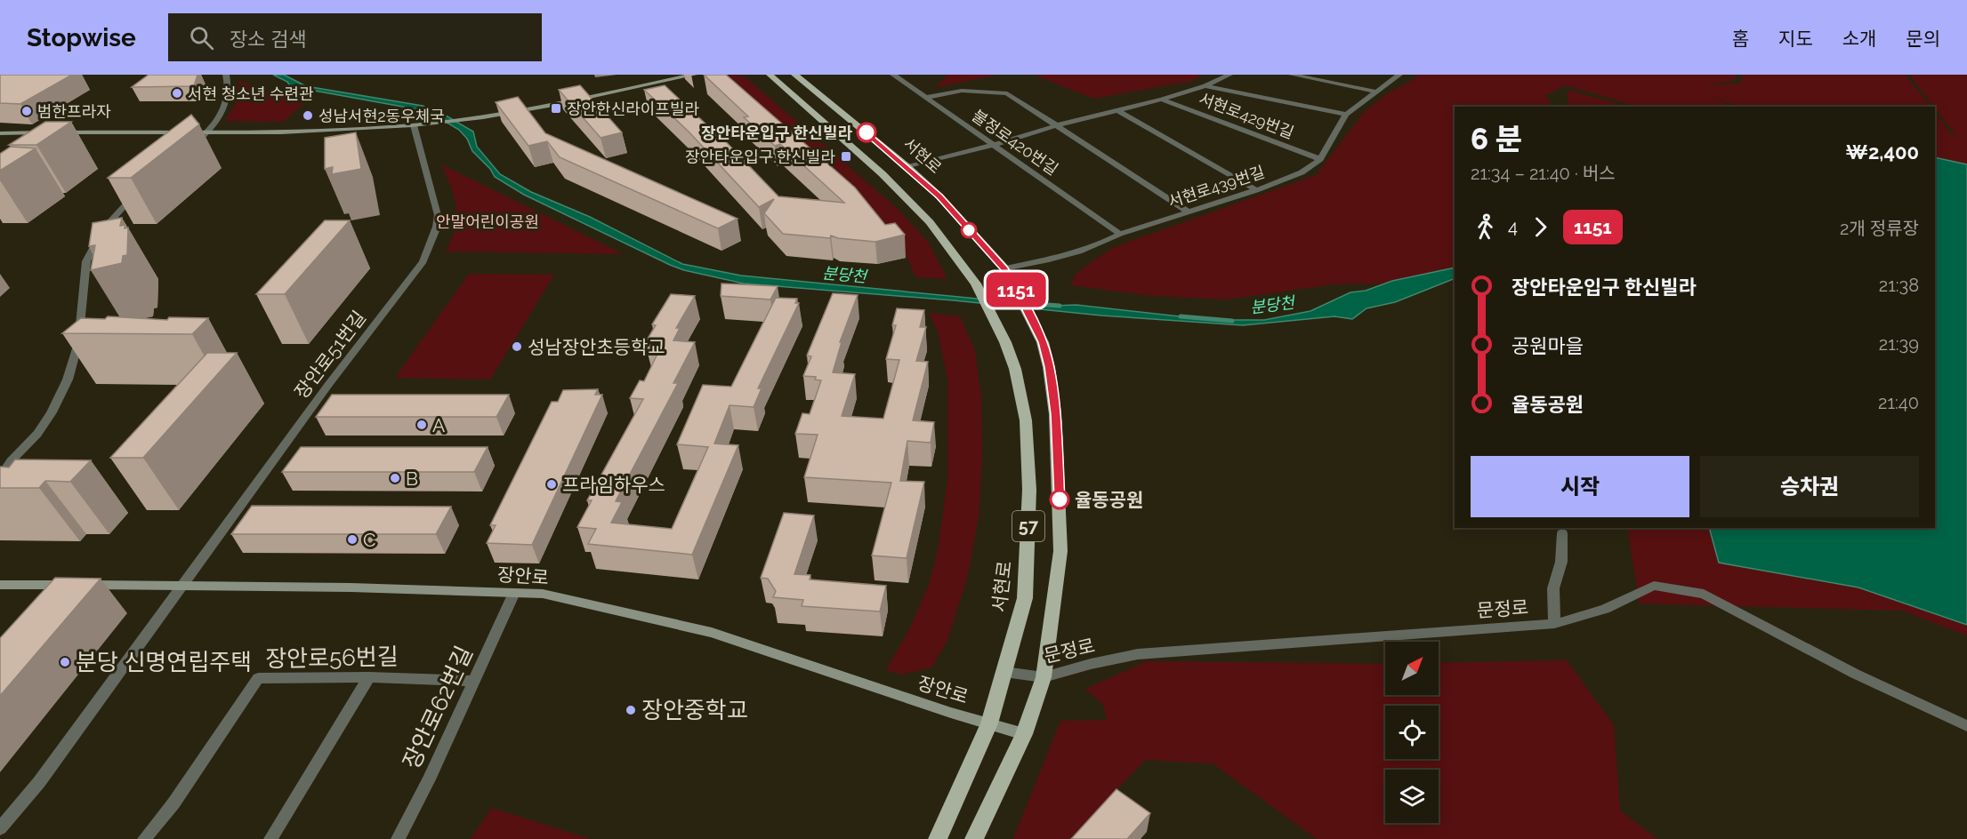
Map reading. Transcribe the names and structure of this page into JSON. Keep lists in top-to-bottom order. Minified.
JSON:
{"streets":{"main road":["서현로","57"],"street":["서현로429번길","불정로420번길","서현로439번길","장안로51번길","장안로","문정로","장안로56번길","장안로62번길"]},"crossings":[["서현로429번길","불정로420번길"],["서현로429번길","서현로"],["서현로429번길","서현로439번길"],["불정로420번길","서현로439번길"],["서현로","서현로439번길"],["서현로","57"],["서현로","장안로"],["서현로","문정로"],["장안로51번길","장안로"],["57","장안로"],["57","문정로"],["장안로","장안로62번길"],["장안로56번길","장안로62번길"]],"water":["분당천"],"parks":["안말어린이공원"],"places":{"other":["서현 청소년 수련관","범한프라자","성남서현2동우체국","장안타운입구 한신빌라","성남장안초등학교","A","B","프라임하우스","율동공원","C","분당 신명연립주택","장안중학교"],"transit":["장안한신라이프빌라","장안타운입구.한신빌라"]},"lines":["bus line 1151"],"north":"top right","page":{"header":"Stopwise","search":"장소 검색","nav":["홈","지도","소개","문의"],"on_map":"1151","heading":["6 분","21:34 – 21:40 · 버스","₩2,400"],"legs":["4","1151","2개 정류장"],"list":[{"name":"장안타운입구 한신빌라","value":"21:38"},{"name":"공원마을","value":"21:39"},{"name":"율동공원","value":"21:40"}],"buttons":["시작","승차권"]}}
